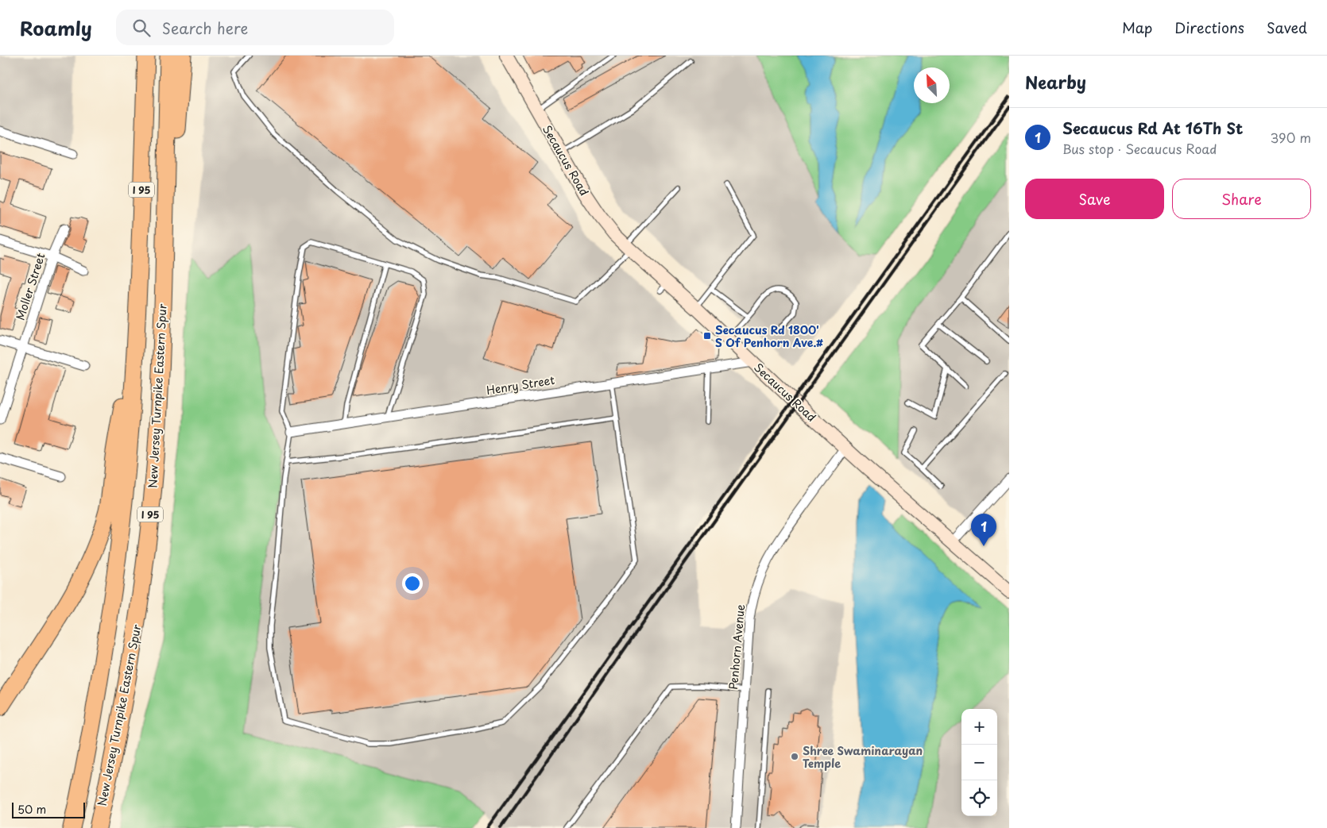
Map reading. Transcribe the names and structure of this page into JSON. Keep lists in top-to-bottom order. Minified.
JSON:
{"streets":{"highway":["I 95","New Jersey Turnpike Eastern Spur"],"main road":["Secaucus Road"],"street":["Moller Street","Henry Street","Penhorn Avenue"]},"crossings":[["Secaucus Road","Henry Street"],["Secaucus Road","Penhorn Avenue"]],"places":{"transit":["Secaucus Rd 1800' S Of Penhorn Ave.#"],"other":["Shree Swaminarayan Temple"]},"scale_bar":"50 m","north":"top left","page":{"header":"Roamly","search":"Search here","nav":["Map","Directions","Saved"],"heading":"Nearby","list":[{"mark":"1","name":"Secaucus Rd At 16Th St","note":"Bus stop · Secaucus Road","value":"390 m"}],"buttons":["Save","Share"],"pins":"1","map_buttons":["+","−"],"scale":"50 m"}}
